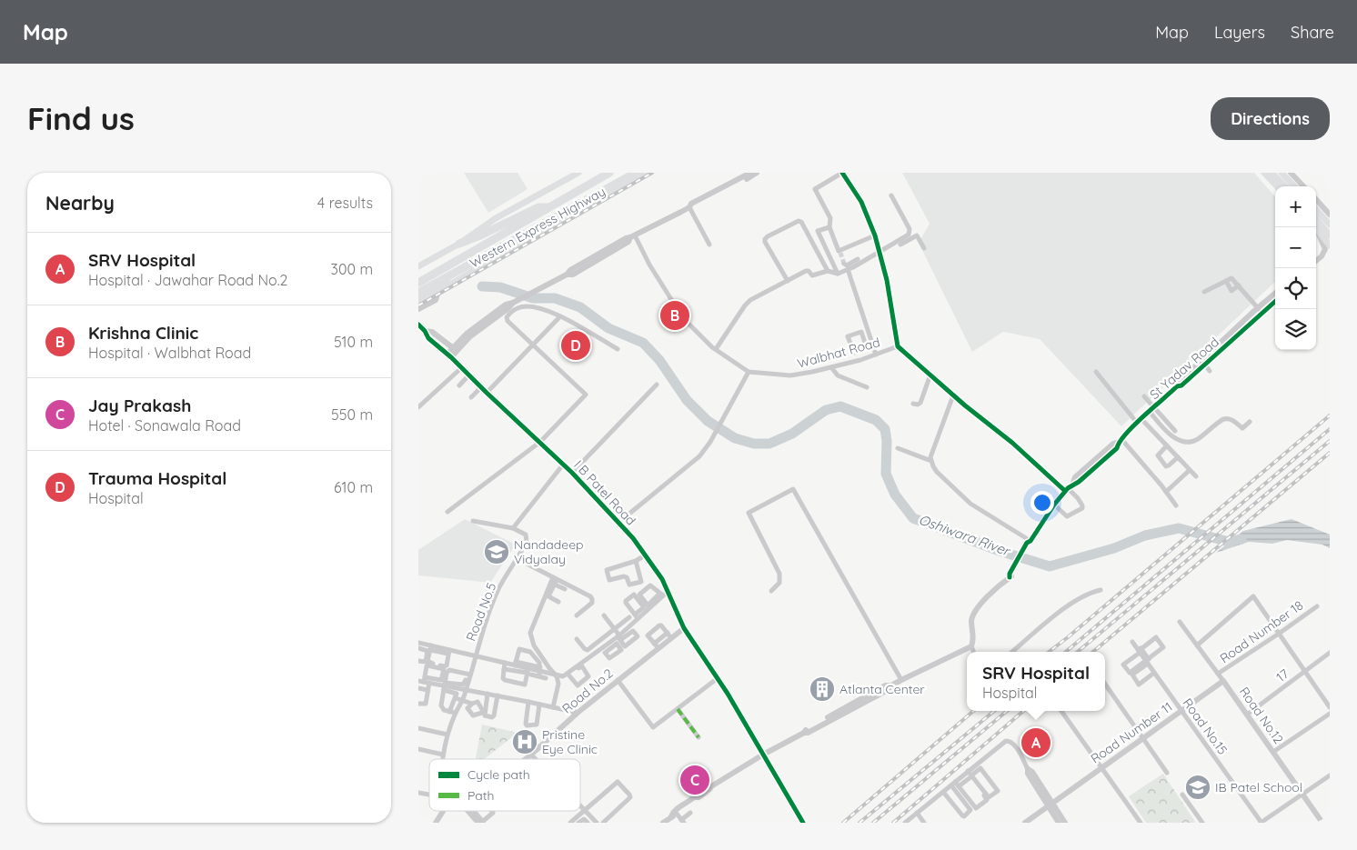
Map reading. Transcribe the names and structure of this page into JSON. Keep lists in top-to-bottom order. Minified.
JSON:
{"streets":{"highway":["Western Express Highway"],"street":["Walbhat Road","St Yadav Road","I B Patel Road","Road No.5","Road Number 18","17","Road No.2","Road No.12","Road No.15","Road Number 11"]},"crossings":[["I B Patel Road","Road No.2"],["Road Number 18","Road No.12"],["17","Road No.12"],["Road No.12","Road Number 11"],["Road No.15","Road Number 11"]],"water":["Oshiwara River"],"places":{"school or university":["Nandadeep Vidyalay","IB Patel School"],"building":["Atlanta Center"],"hospital":["Pristine Eye Clinic"]},"legend":["Cycle path","Path"],"page":{"header":"Map","nav":["Map","Layers","Share"],"buttons":"Directions","title":"Find us","heading":["Nearby","4 results"],"map_buttons":["+","−"],"list":[{"mark":"A","name":"SRV Hospital","note":"Hospital · Jawahar Road No.2","value":"300 m"},{"mark":"B","name":"Krishna Clinic","note":"Hospital · Walbhat Road","value":"510 m"},{"mark":"C","name":"Jay Prakash","note":"Hotel · Sonawala Road","value":"550 m"},{"mark":"D","name":"Trauma Hospital","note":"Hospital","value":"610 m"}],"pins":["B","D","A","C"],"popup":["SRV Hospital","Hospital"]}}
